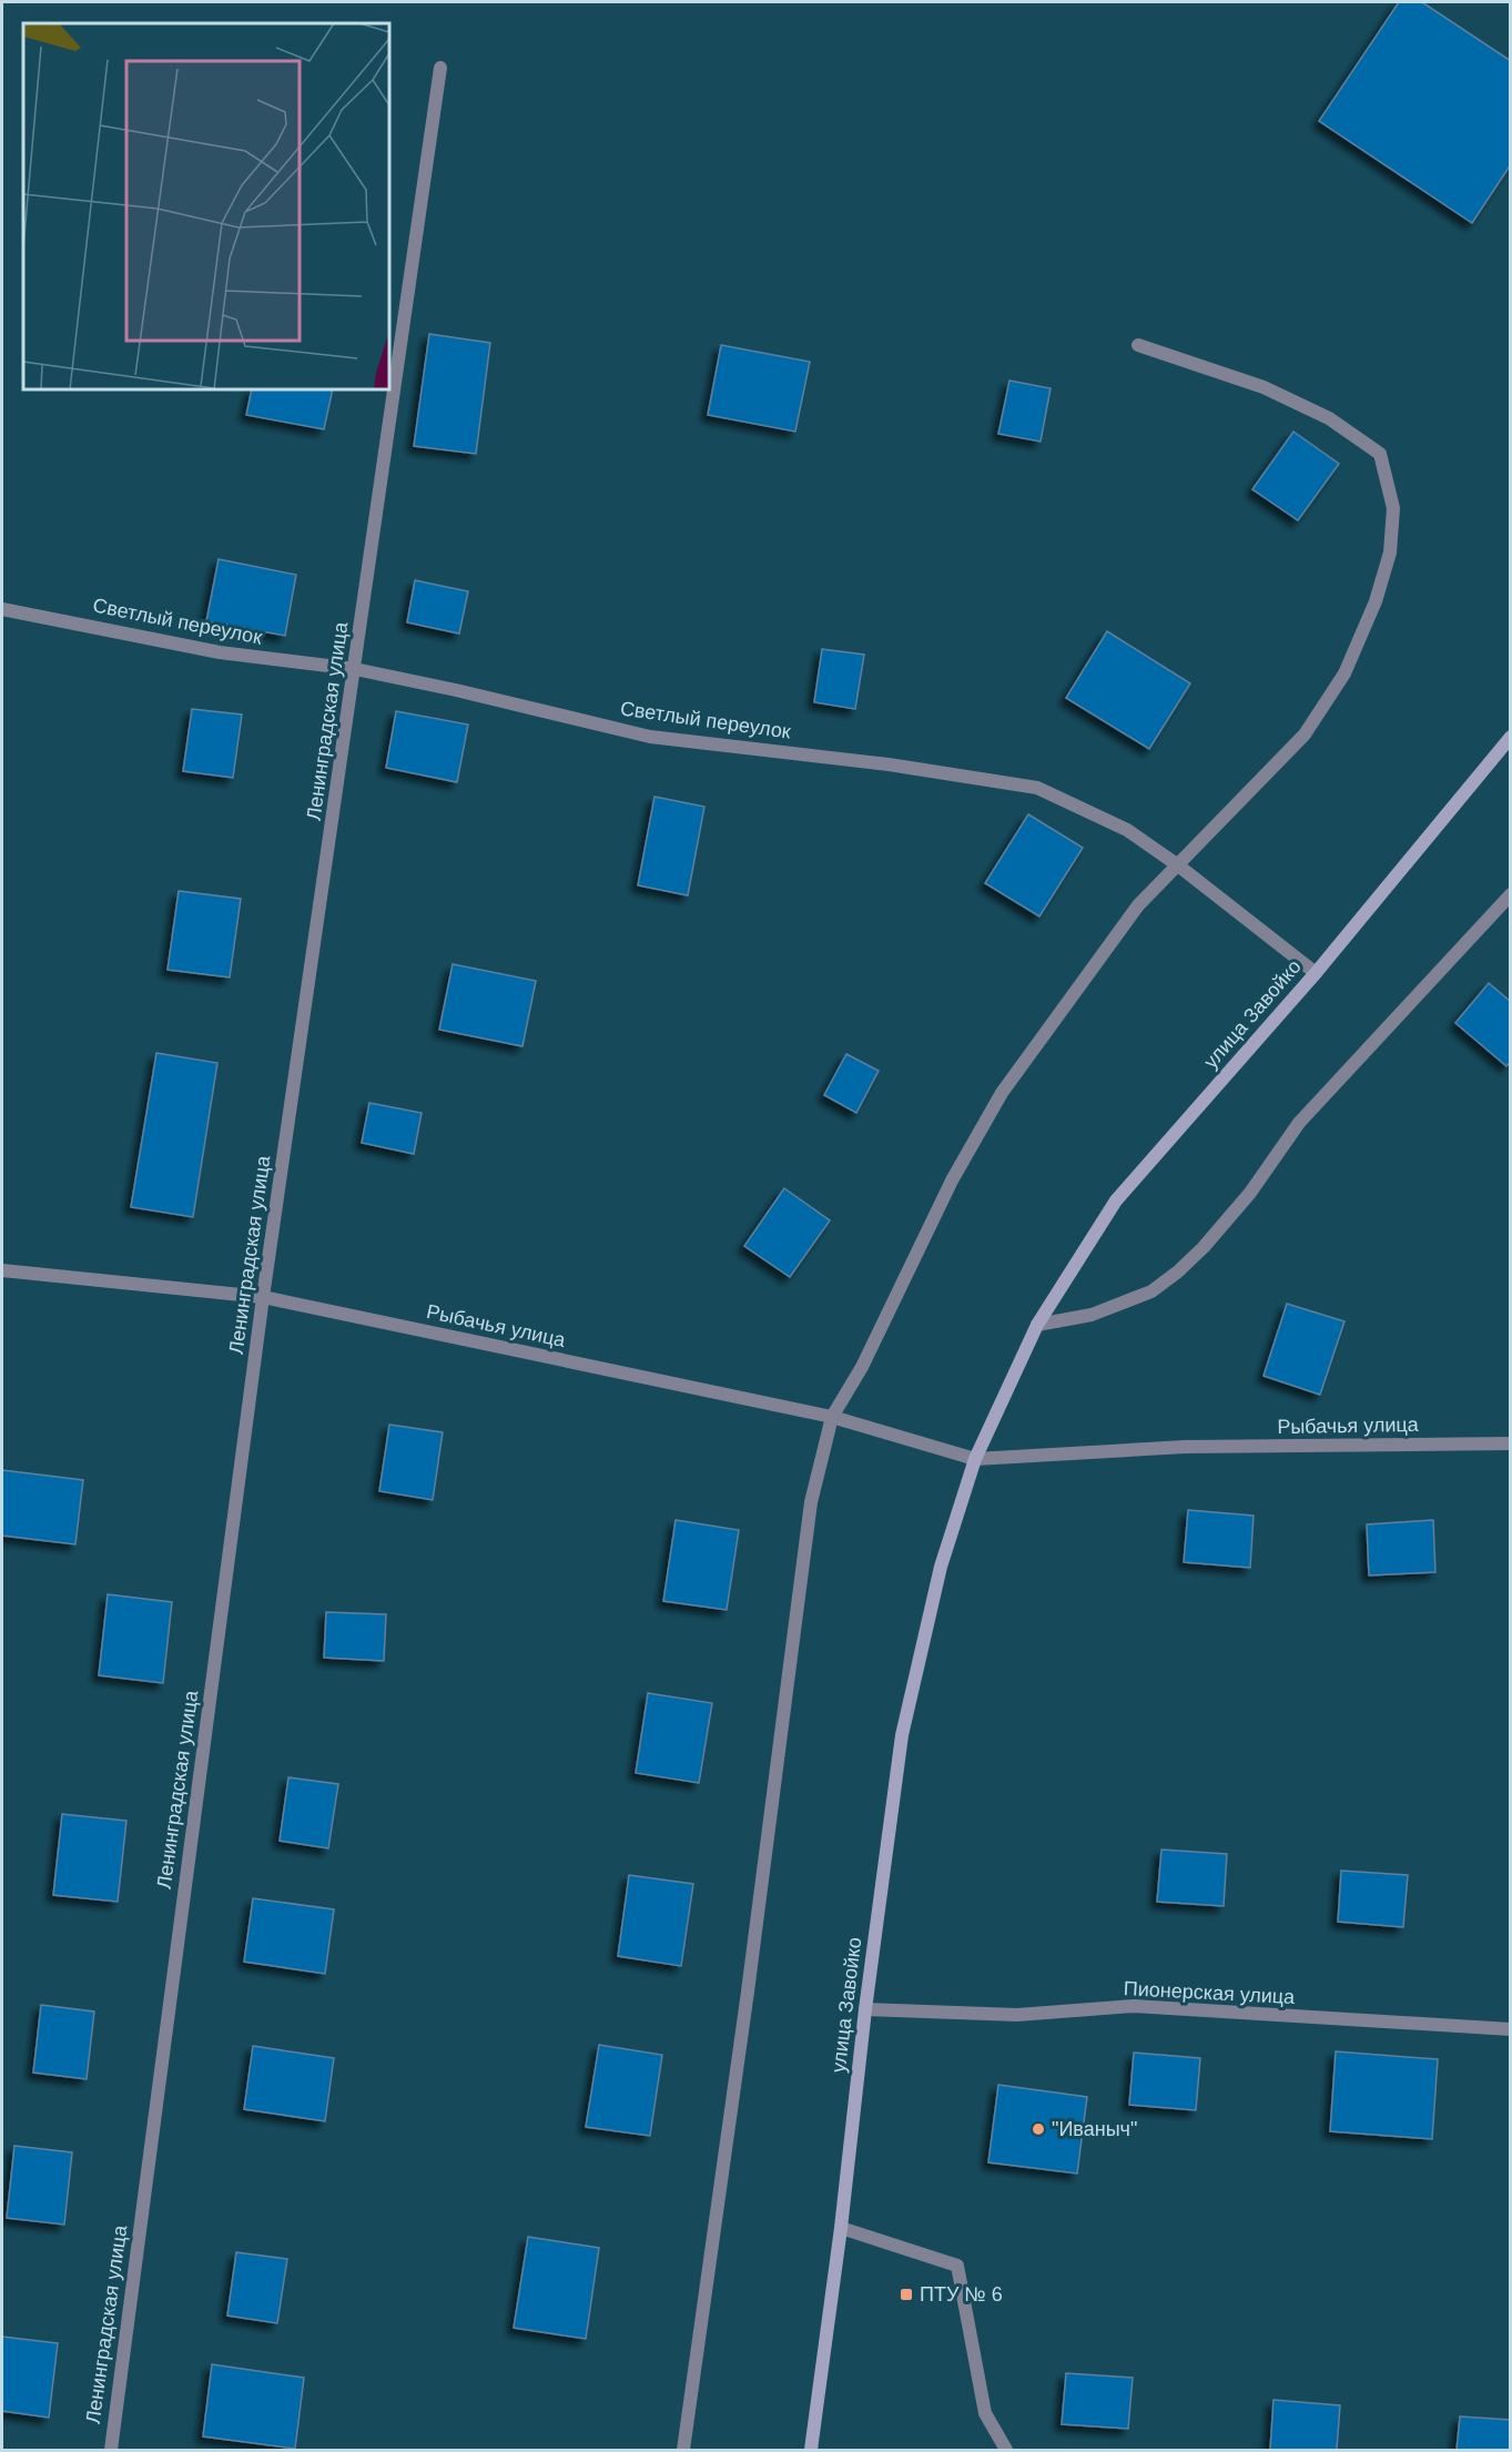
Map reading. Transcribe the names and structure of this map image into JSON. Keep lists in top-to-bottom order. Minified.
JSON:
{"streets":{"main road":["улица Завойко"],"street":["Светлый переулок","Ленинградская улица","Рыбачья улица","Пионерская улица"]},"crossings":[["Светлый переулок","Ленинградская улица"],["Светлый переулок","улица Завойко"],["Ленинградская улица","Рыбачья улица"],["улица Завойко","Рыбачья улица"],["улица Завойко","Пионерская улица"]],"places":{"other":["\"Иваныч\""],"transit":["ПТУ № 6"]}}
